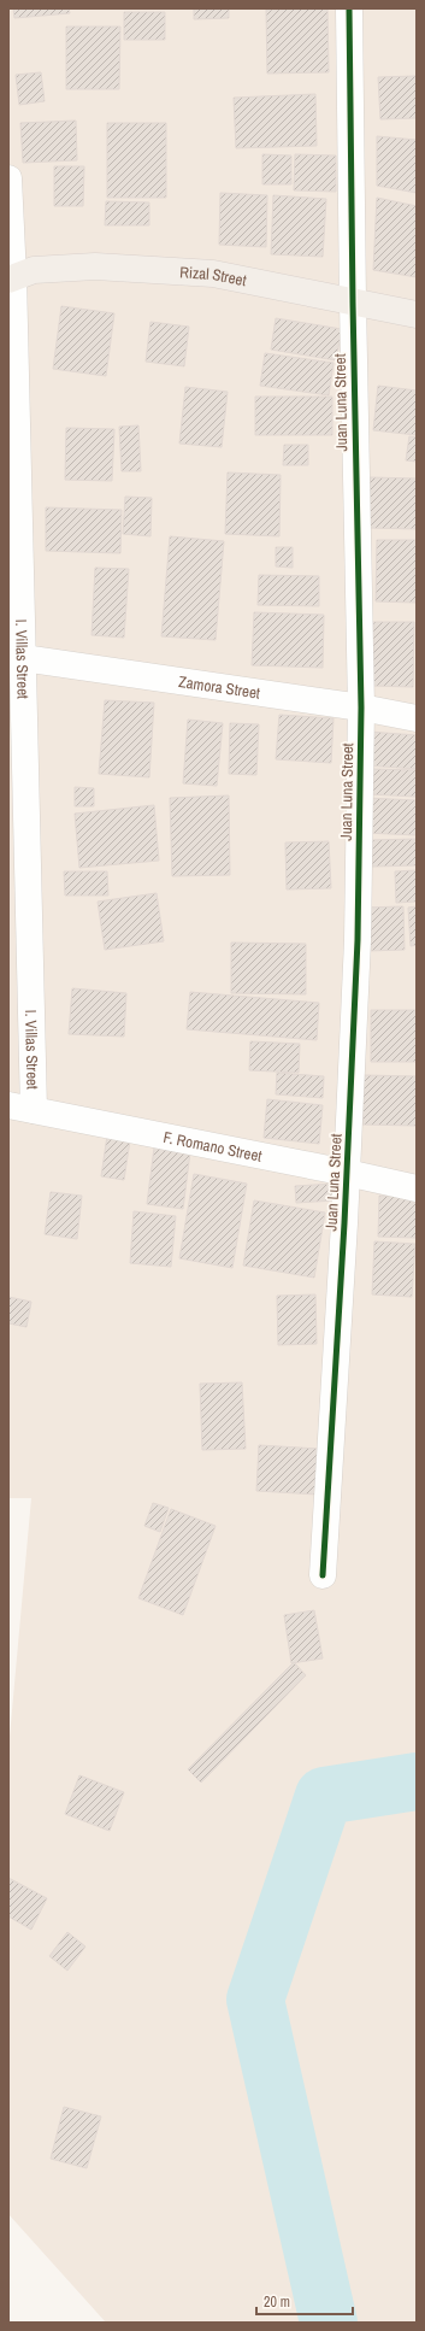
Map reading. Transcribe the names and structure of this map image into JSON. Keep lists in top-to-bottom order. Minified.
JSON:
{"streets":{"main road":["Rizal Street"],"street":["Juan Luna Street","I. Villas Street","Zamora Street","F. Romano Street"]},"crossings":[["Rizal Street","Juan Luna Street"],["Rizal Street","I. Villas Street"],["Juan Luna Street","Zamora Street"],["Juan Luna Street","F. Romano Street"],["I. Villas Street","Zamora Street"],["I. Villas Street","F. Romano Street"]],"scale_bar":"20 m"}
